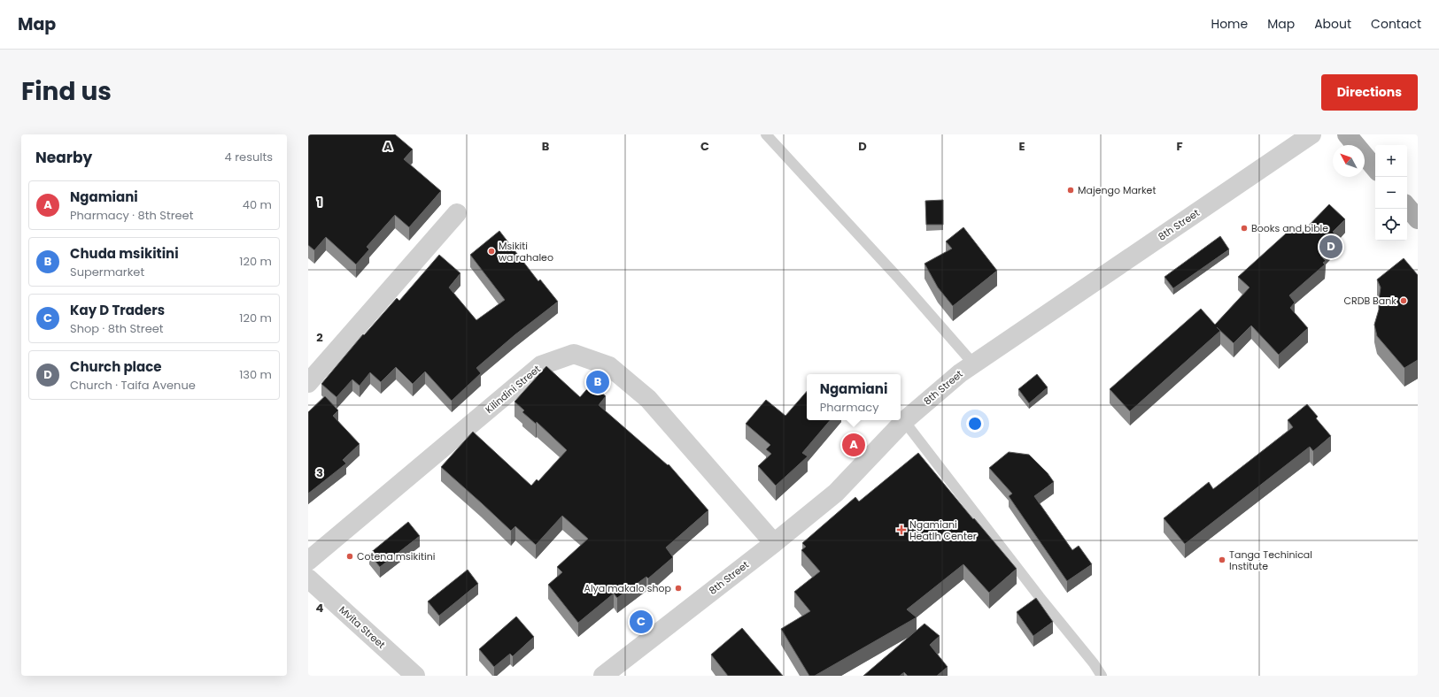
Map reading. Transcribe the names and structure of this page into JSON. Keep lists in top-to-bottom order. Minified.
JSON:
{"streets":{"street":["8th Street","Kilindini Street","Mvita Street"]},"crossings":[["8th Street","Kilindini Street"]],"places":{"other":["Majengo Market","Books and bible","Msikiti wa rahaleo","CRDB Bank","Cotena msikitini","Tanga Techinical Institute","Alya makalo shop"],"health":["Ngamiani Heatlh Center"]},"north":"top left","page":{"header":"Map","nav":["Home","Map","About","Contact"],"title":"Find us","buttons":"Directions","heading":["Nearby","4 results"],"map_buttons":["+","−"],"list":[{"mark":"A","name":"Ngamiani","note":"Pharmacy · 8th Street","value":"40 m"},{"mark":"B","name":"Chuda msikitini","note":"Supermarket","value":"120 m"},{"mark":"C","name":"Kay D Traders","note":"Shop · 8th Street","value":"120 m"},{"mark":"D","name":"Church place","note":"Church · Taifa Avenue","value":"130 m"}],"pins":["D","B","A","C"],"popup":["Ngamiani","Pharmacy"]},"grid":{"columns":["A","B","C","D","E","F"],"rows":["1","2","3","4"]}}
